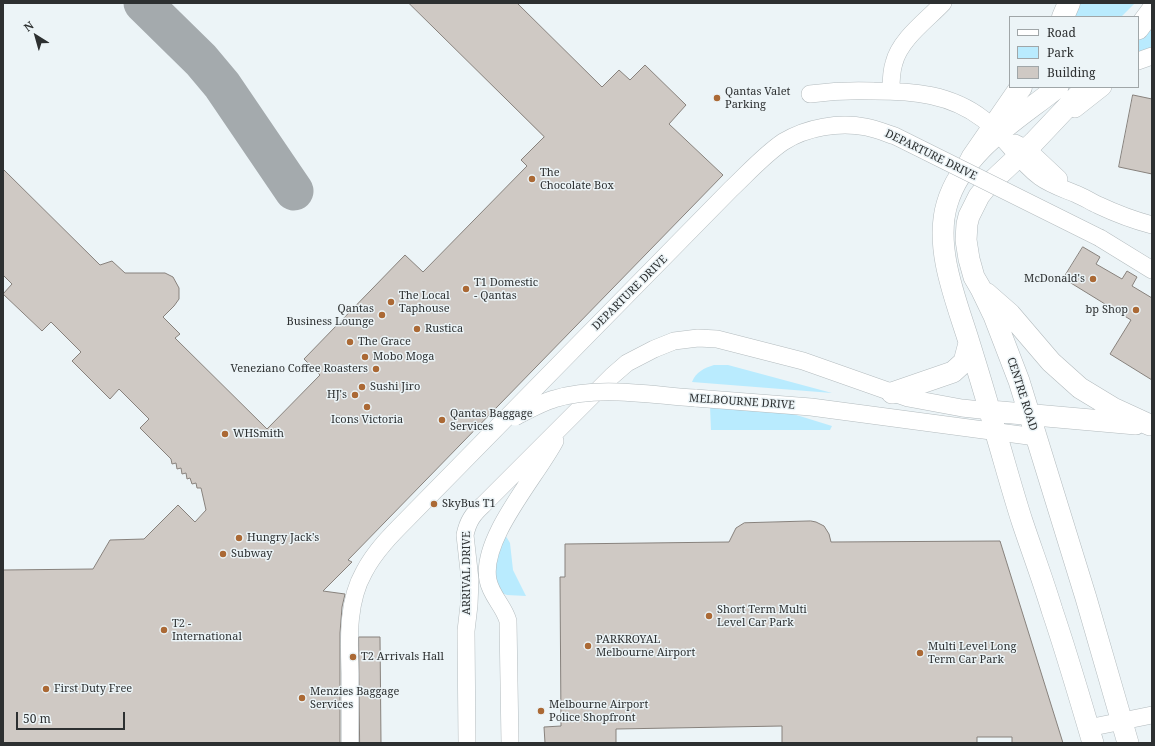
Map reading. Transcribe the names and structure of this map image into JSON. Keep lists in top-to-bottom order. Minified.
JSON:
{"streets":{"main road":["CENTRE ROAD"],"street":["DEPARTURE DRIVE","MELBOURNE DRIVE","ARRIVAL DRIVE"]},"crossings":[["DEPARTURE DRIVE","MELBOURNE DRIVE"],["CENTRE ROAD","MELBOURNE DRIVE"]],"places":["Qantas Valet Parking","The Chocolate Box","McDonald's","T1 Domestic - Qantas","The Local Taphouse","bp Shop","Qantas Business Lounge","Rustica","The Grace","Mobo Moga","Veneziano Coffee Roasters","Sushi Jiro","HJ's","Icons Victoria","Qantas Baggage Services","WHSmith","SkyBus T1","Hungry Jack's","Subway","Short Term Multi Level Car Park","T2 - International","PARKROYAL Melbourne Airport","Multi Level Long Term Car Park","T2 Arrivals Hall","First Duty Free","Menzies Baggage Services","Melbourne Airport Police Shopfront"],"legend":["Road","Park","Building"],"scale_bar":"50 m","north":"top left"}
